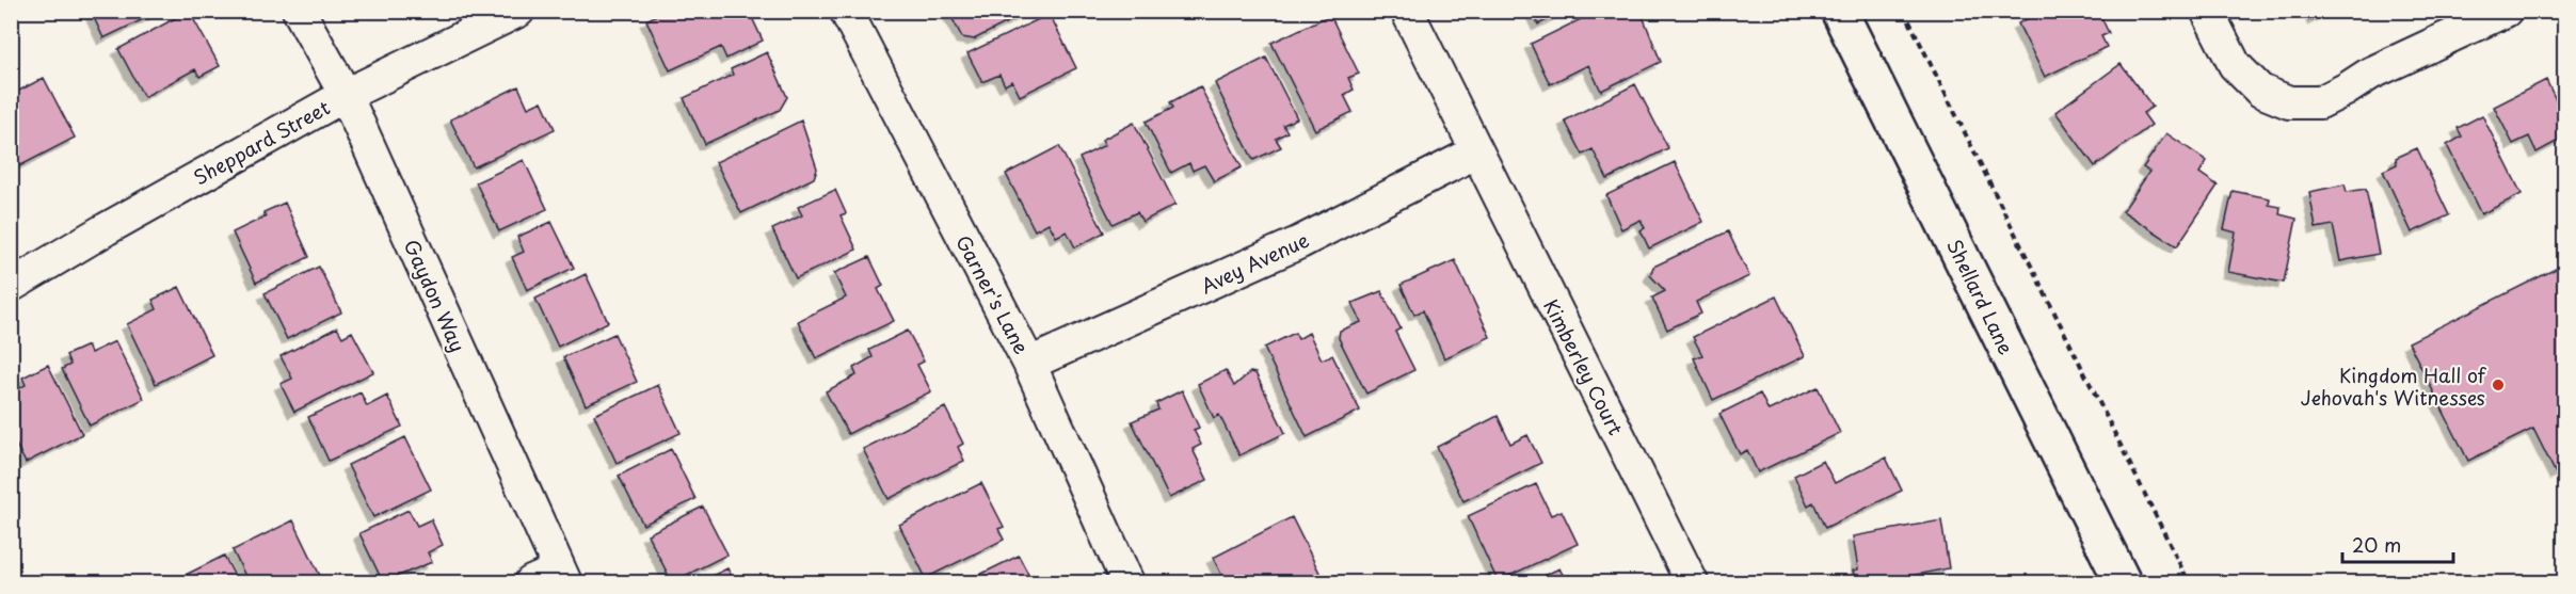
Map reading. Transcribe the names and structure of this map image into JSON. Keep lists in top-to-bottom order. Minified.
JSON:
{"streets":{"main road":["Shellard Lane"],"street":["Sheppard Street","Avey Avenue","Garner's Lane","Gaydon Way","Kimberley Court"]},"crossings":[["Sheppard Street","Gaydon Way"],["Avey Avenue","Garner's Lane"],["Avey Avenue","Kimberley Court"]],"places":["Kingdom Hall of Jehovah's Witnesses"],"scale_bar":"20 m"}
